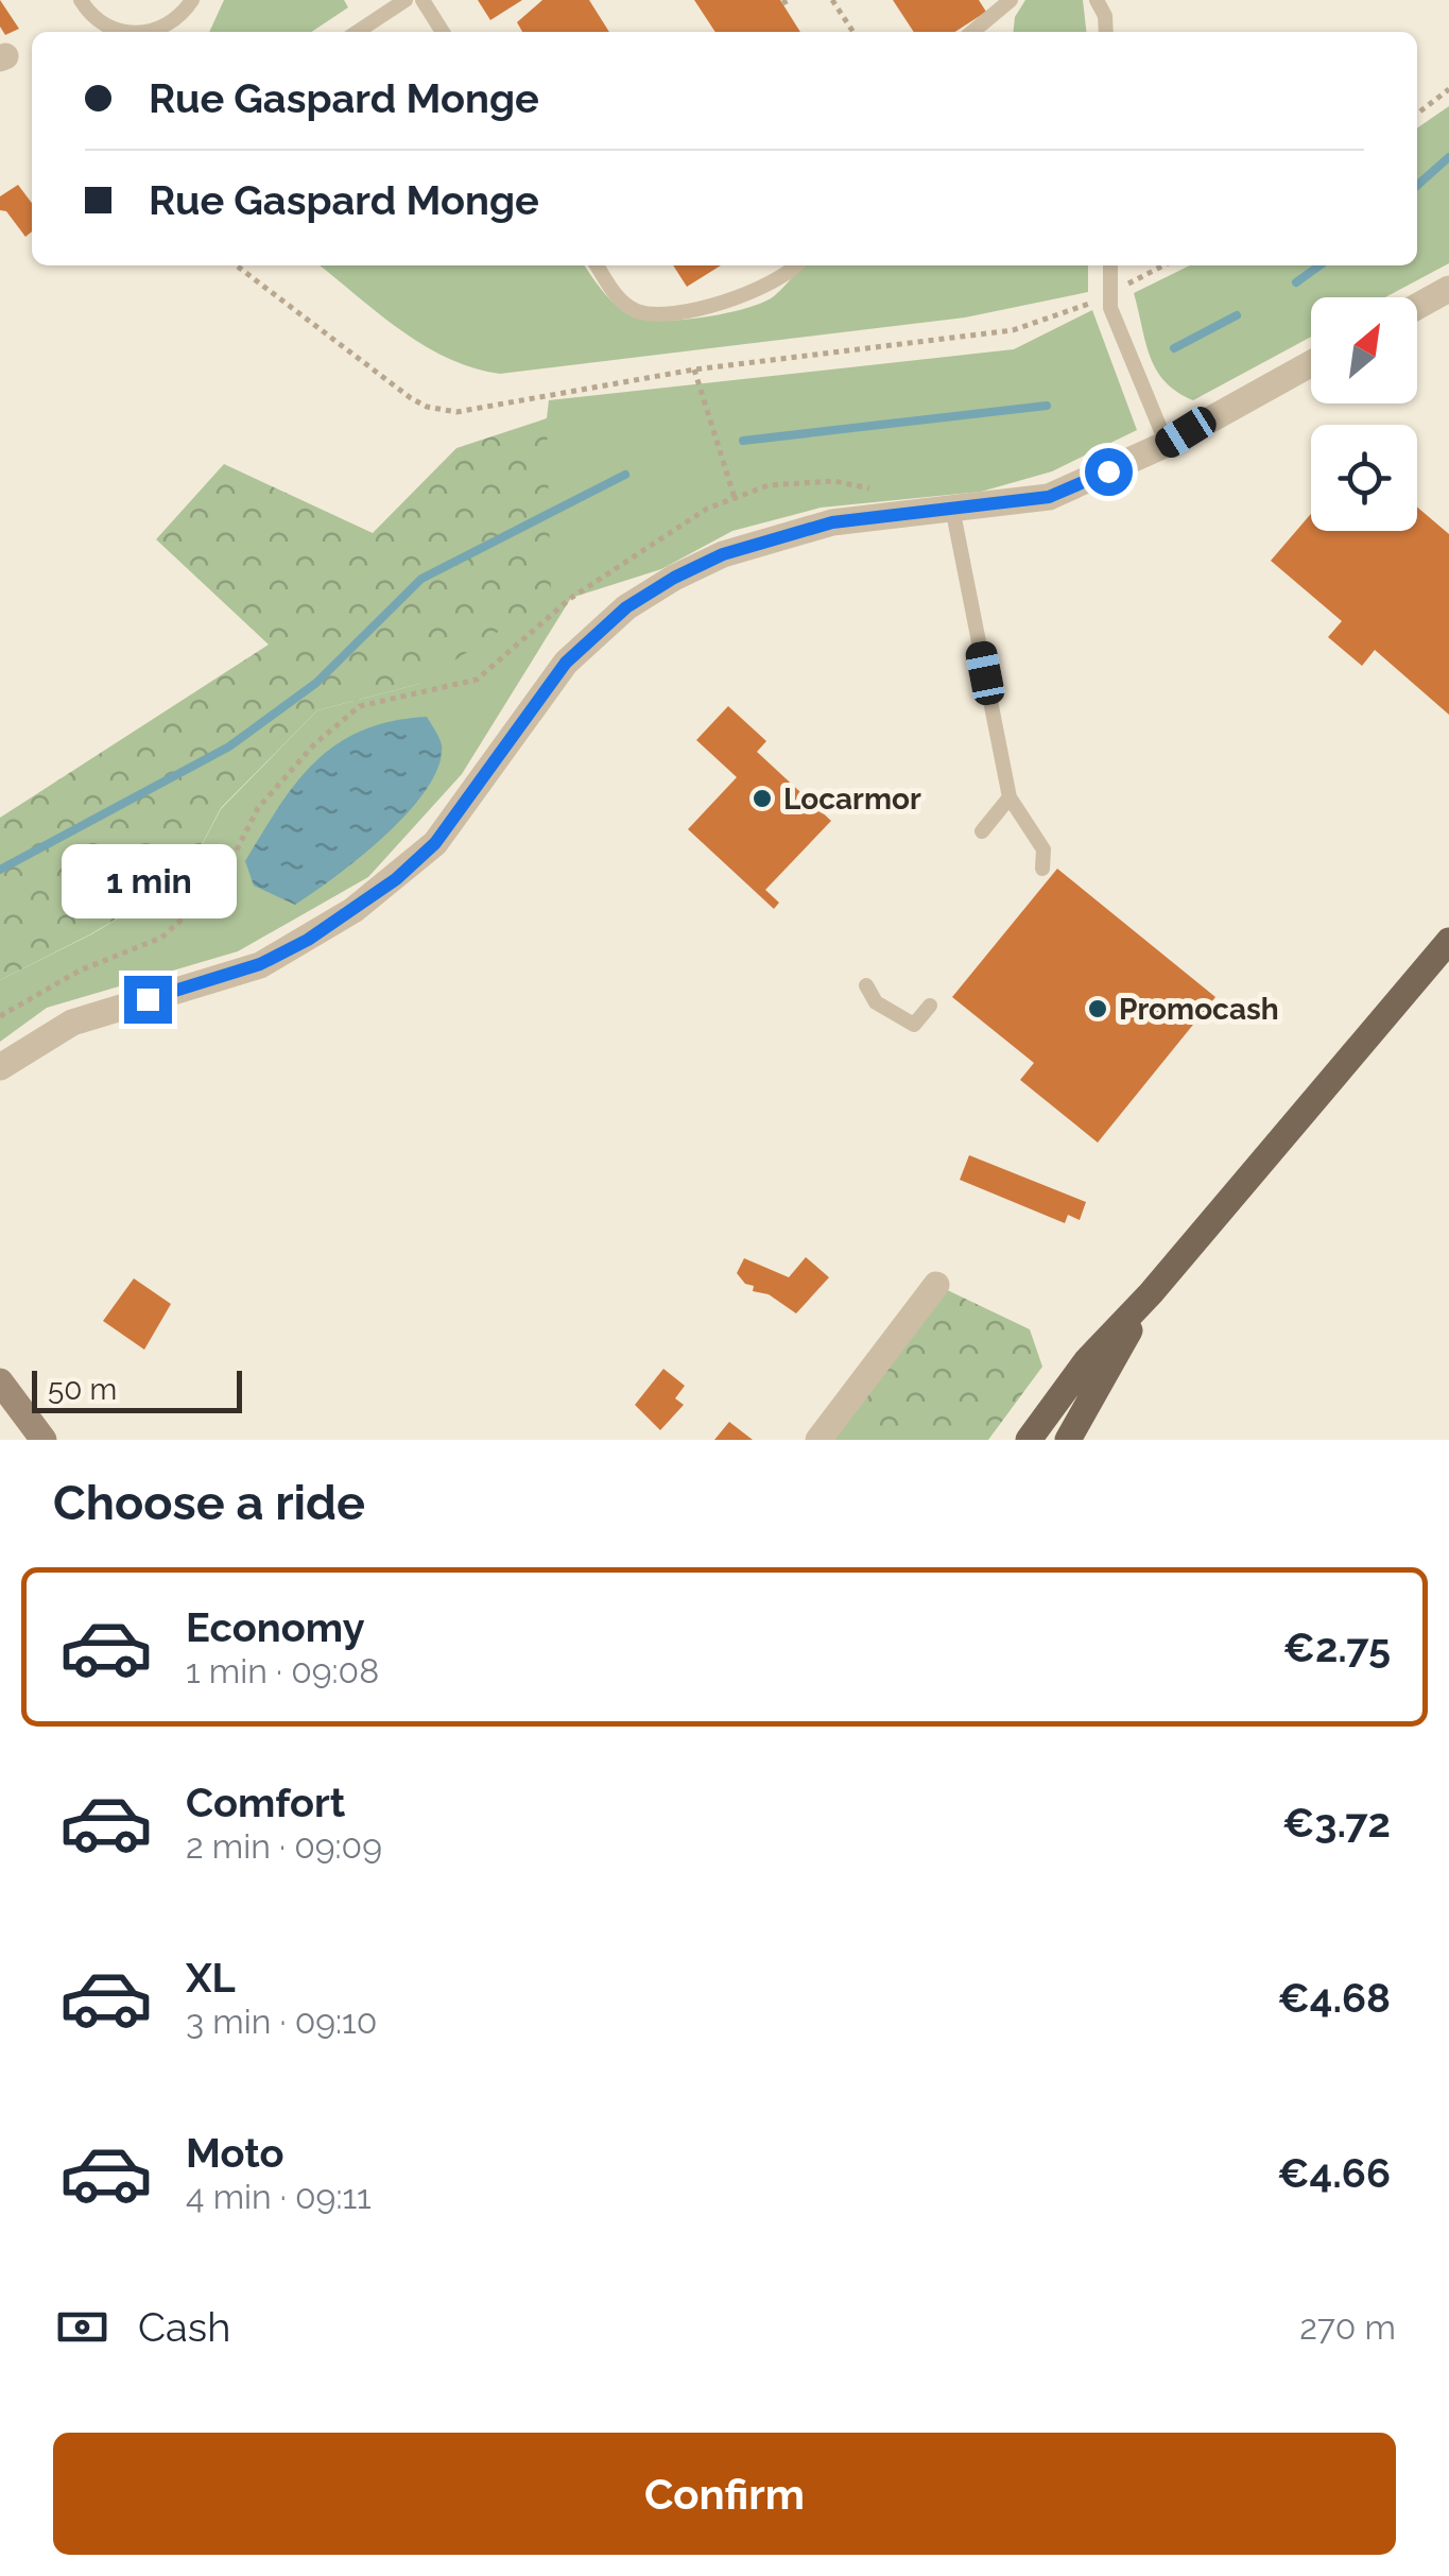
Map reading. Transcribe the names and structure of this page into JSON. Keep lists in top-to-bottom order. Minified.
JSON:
{"places":["Locarmor","Promocash"],"scale_bar":"50 m","north":"top right","page":{"banner":["Rue Gaspard Monge","Rue Gaspard Monge"],"bubble":"1 min","scale":"50 m","heading":"Choose a ride","list":[{"name":"Economy","note":"1 min · 09:08","value":"€2.75"},{"name":"Comfort","note":"2 min · 09:09","value":"€3.72"},{"name":"XL","note":"3 min · 09:10","value":"€4.68"},{"name":"Moto","note":"4 min · 09:11","value":"€4.66"}],"pay":["Cash","270 m"],"buttons":"Confirm"}}
